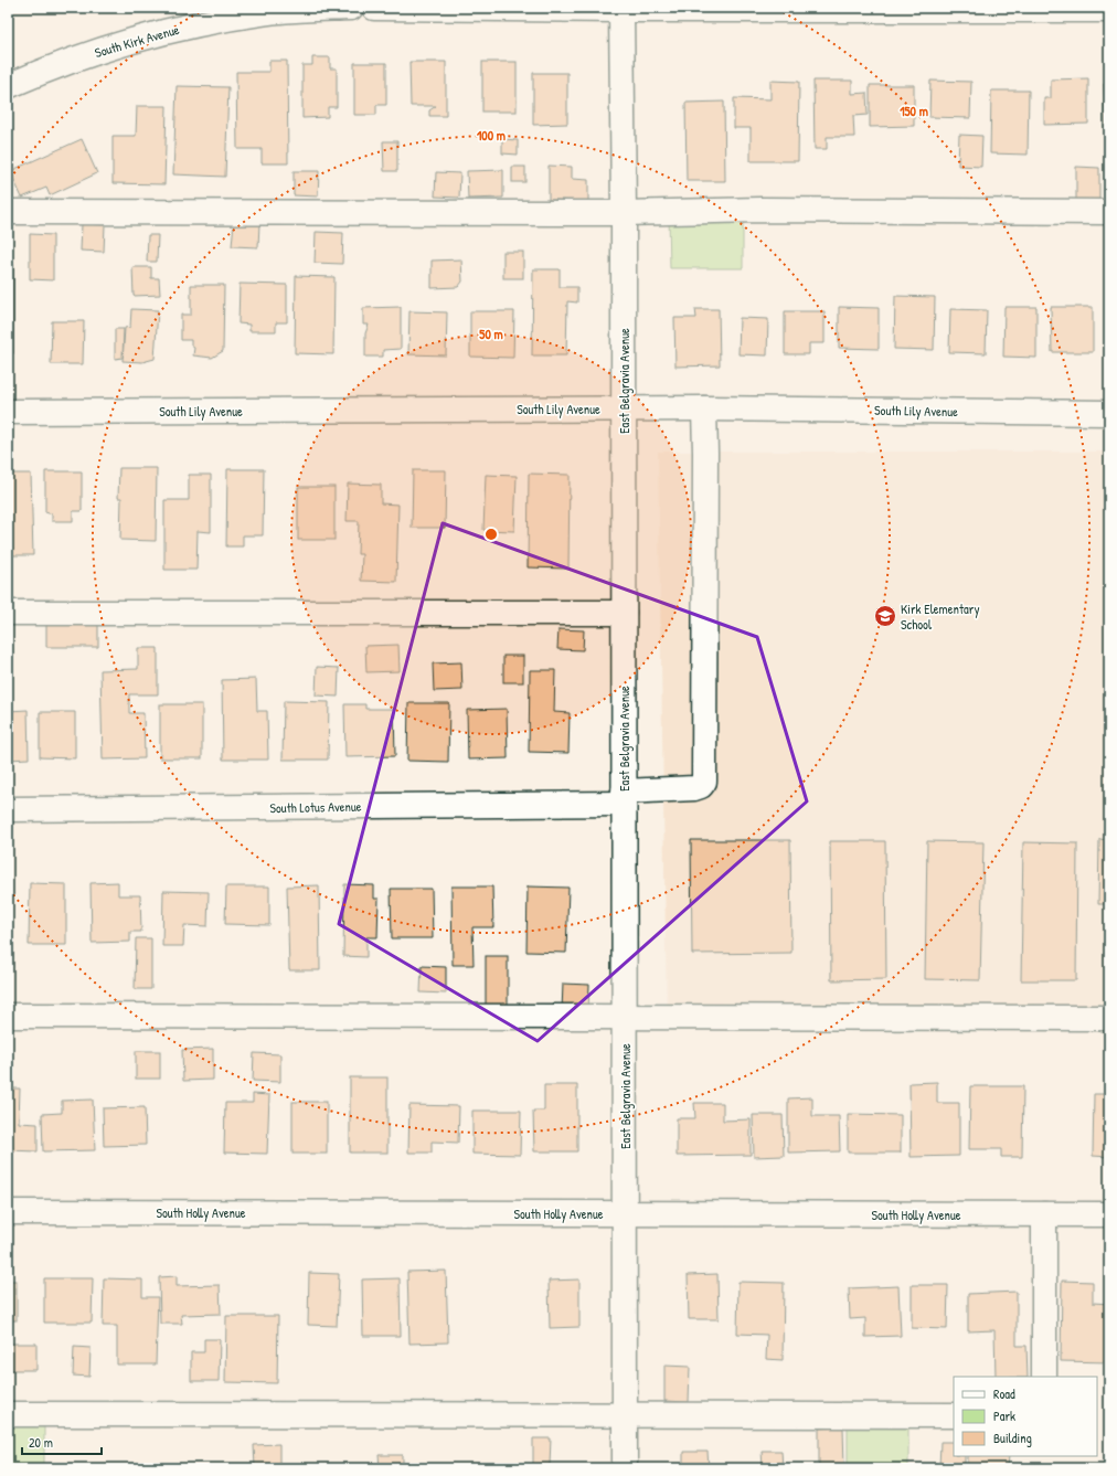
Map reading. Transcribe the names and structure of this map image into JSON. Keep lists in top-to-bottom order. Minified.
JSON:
{"streets":{"street":["South Kirk Avenue","East Belgravia Avenue","South Lily Avenue","South Lotus Avenue","South Holly Avenue"]},"crossings":[["East Belgravia Avenue","South Lily Avenue"],["East Belgravia Avenue","South Lotus Avenue"],["East Belgravia Avenue","South Holly Avenue"],["South Lily Avenue","South Lotus Avenue"]],"places":{"school or university":["Kirk Elementary School"]},"legend":["Road","Park","Building"],"scale_bar":"20 m","rings":["150 m","100 m","50 m"]}
